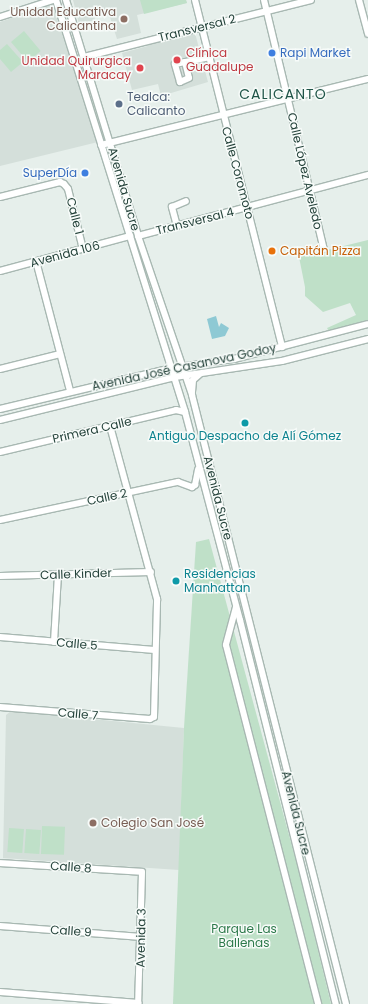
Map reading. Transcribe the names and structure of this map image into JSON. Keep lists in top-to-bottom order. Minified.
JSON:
{"streets":{"street":["Transversal 2","Calle López Aveledo","Calle Coromoto","Avenida Sucre","Calle 1","Transversal 4","Avenida 106","Avenida José Casanova Godoy","Primera Calle","Calle 2","Calle Kinder","Calle 5","Calle 7","Calle 8","Calle 9","Avenida 3"]},"crossings":[["Transversal 2","Calle López Aveledo"],["Transversal 2","Calle Coromoto"],["Transversal 2","Avenida Sucre"],["Calle López Aveledo","Transversal 4"],["Calle Coromoto","Transversal 4"],["Calle Coromoto","Avenida José Casanova Godoy"],["Avenida Sucre","Transversal 4"],["Avenida Sucre","Avenida 106"],["Avenida Sucre","Avenida José Casanova Godoy"],["Avenida Sucre","Primera Calle"],["Avenida Sucre","Calle 2"],["Calle 1","Avenida 106"],["Calle 5","Calle 7"],["Calle 8","Avenida 3"],["Calle 9","Avenida 3"]],"districts":["CALICANTO"],"parks":["Parque Las Ballenas"],"places":["Unidad Educativa Calicantina","Rapi Market","Clínica Guadalupe","Unidad Quirurgica Maracay","Tealca: Calicanto","SuperDía","Capitán Pizza","Antiguo Despacho de Alí Gómez","Residencias Manhattan","Colegio San José"]}
